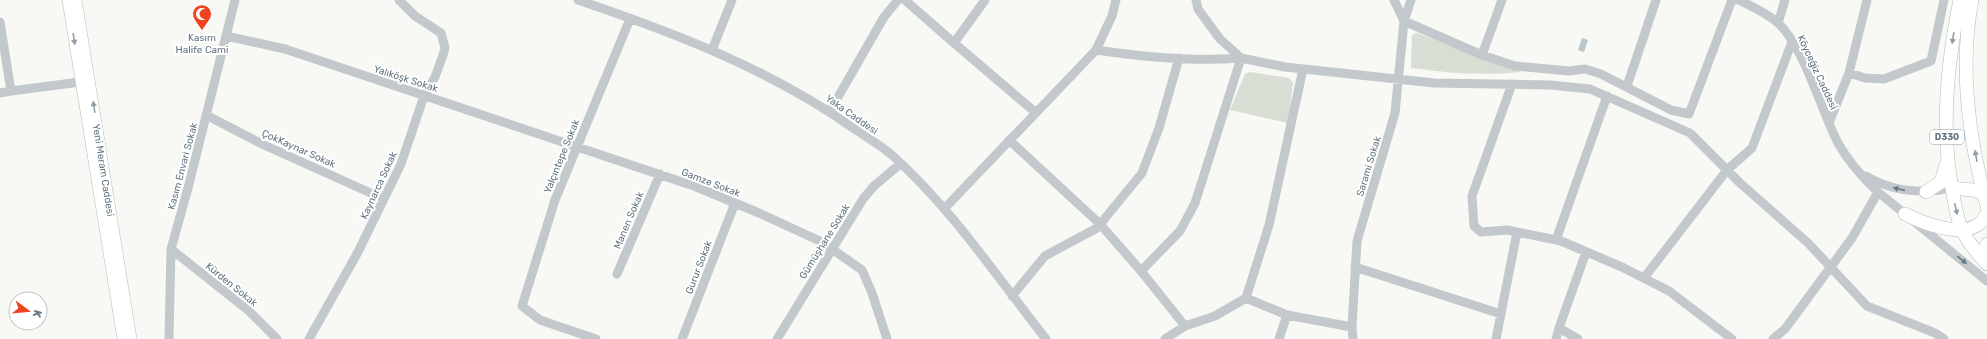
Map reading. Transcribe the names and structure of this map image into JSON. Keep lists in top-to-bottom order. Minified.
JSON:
{"streets":{"highway":["D330"],"main road":["Yeni Meram Caddesi"],"street":["Köyceğiz Caddesi","Yalıköşk Sokak","Yaka Caddesi","ÇokKaynar Sokak","Yalçıntepe Sokak","Kasım Envari Sokak","Sarami Sokak","Gamze Sokak","Kaynarca Sokak","Manen Sokak","Gümüşhane Sokak","Gurur Sokak","Kürden Sokak"]},"crossings":[["Köyceğiz Caddesi","D330"],["Yalıköşk Sokak","Yalçıntepe Sokak"],["Yalıköşk Sokak","Kasım Envari Sokak"],["Yalıköşk Sokak","Gamze Sokak"],["Yalıköşk Sokak","Kaynarca Sokak"],["Yaka Caddesi","Yalçıntepe Sokak"],["Yaka Caddesi","Gümüşhane Sokak"],["ÇokKaynar Sokak","Kasım Envari Sokak"],["ÇokKaynar Sokak","Kaynarca Sokak"],["Yalçıntepe Sokak","Gamze Sokak"],["Kasım Envari Sokak","Kürden Sokak"],["Gamze Sokak","Manen Sokak"],["Gamze Sokak","Gümüşhane Sokak"],["Gamze Sokak","Gurur Sokak"]],"places":{"mosque":["Kasım Halife Cami"]},"north":"right"}
